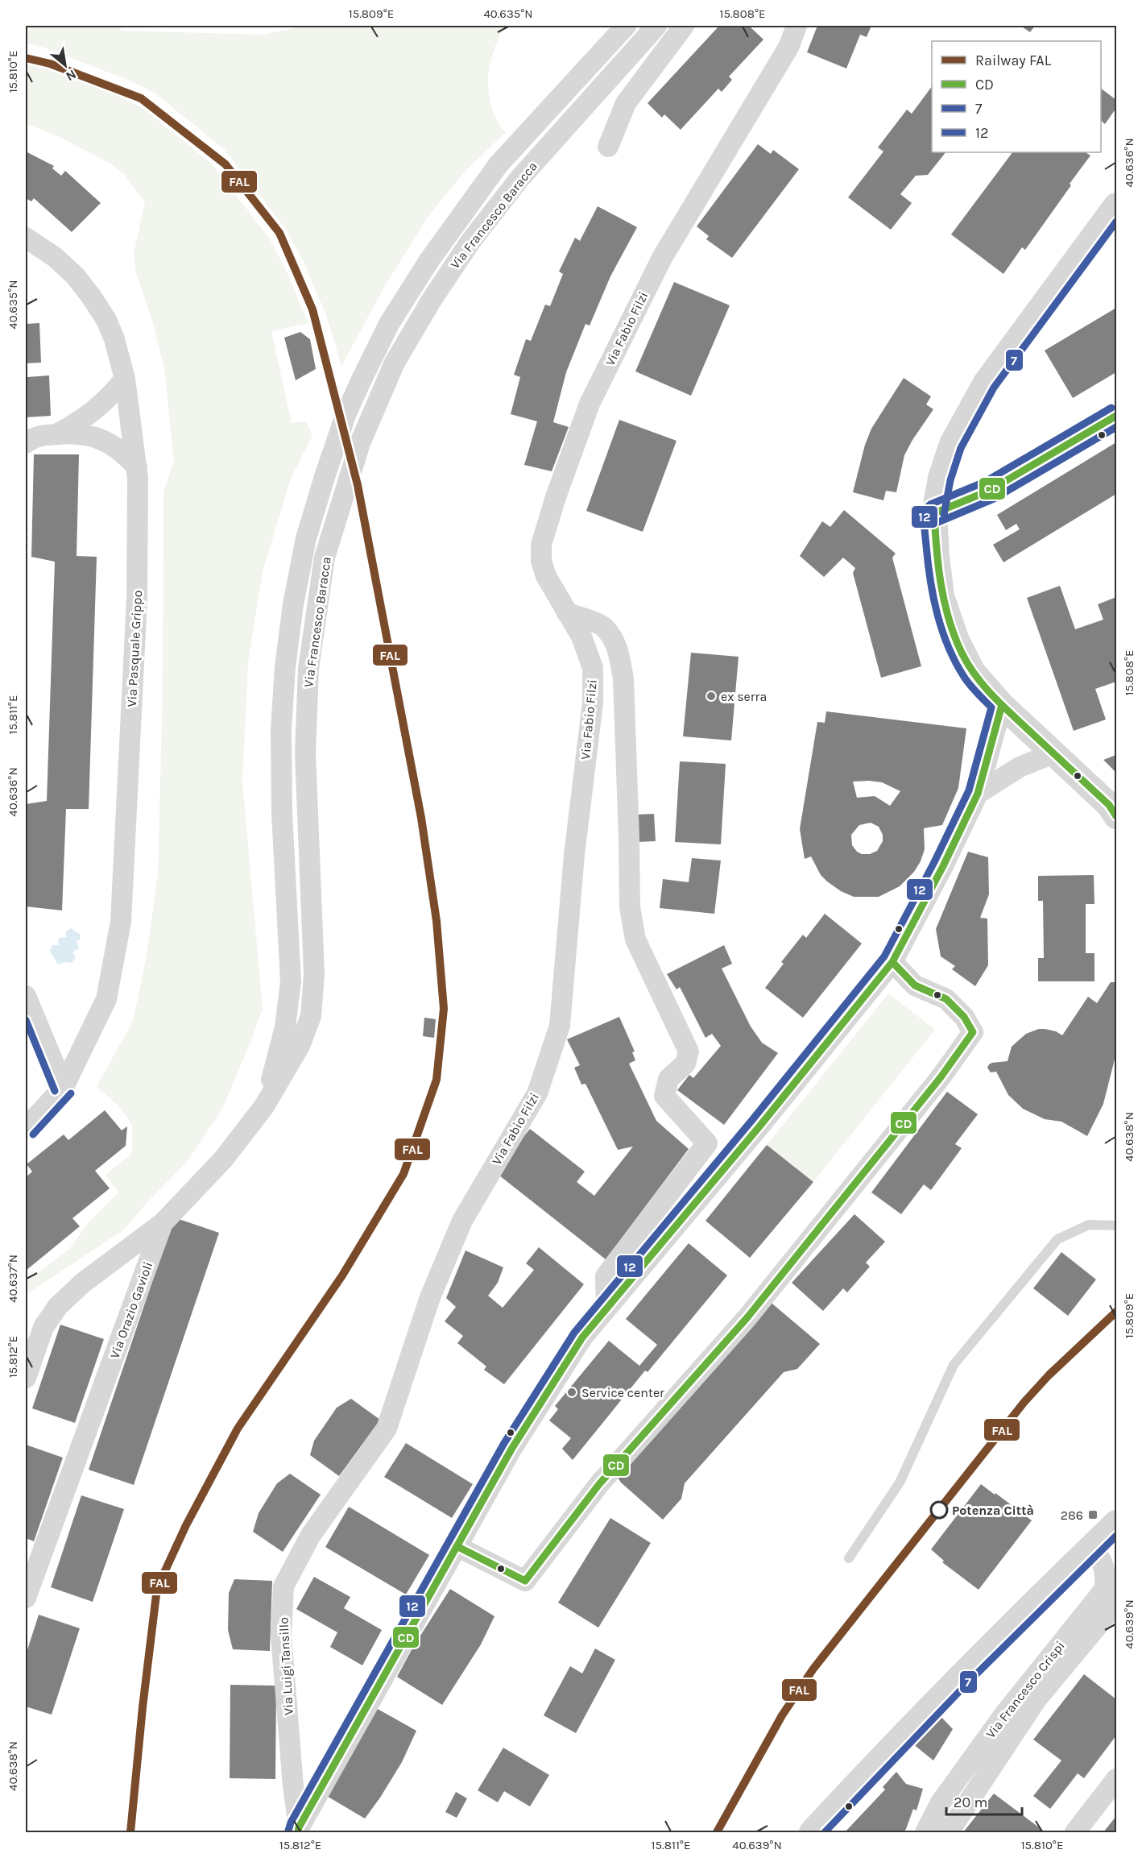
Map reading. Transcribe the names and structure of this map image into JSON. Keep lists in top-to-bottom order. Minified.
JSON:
{"streets":{"street":["Via Francesco Baracca","Via Fabio Filzi","Via Pasquale Grippo","Via Orazio Gavioli","Via Luigi Tansillo","Via Francesco Crispi"]},"crossings":[["Via Francesco Baracca","Via Orazio Gavioli"],["Via Fabio Filzi","Via Luigi Tansillo"]],"places":{"other":["ex serra","Service center","Potenza Città"],"transit":["286"]},"lines":["rail line FAL","transit line 7","transit line 12","transit line CD"],"legend":["Railway FAL","CD","7","12"],"scale_bar":"20 m","north":"bottom right","coordinates":["15.809°E","40.635°N","15.808°E","15.810°E","40.636°N","15.811°E","40.638°N","40.637°N","15.812°E","40.639°N"]}
